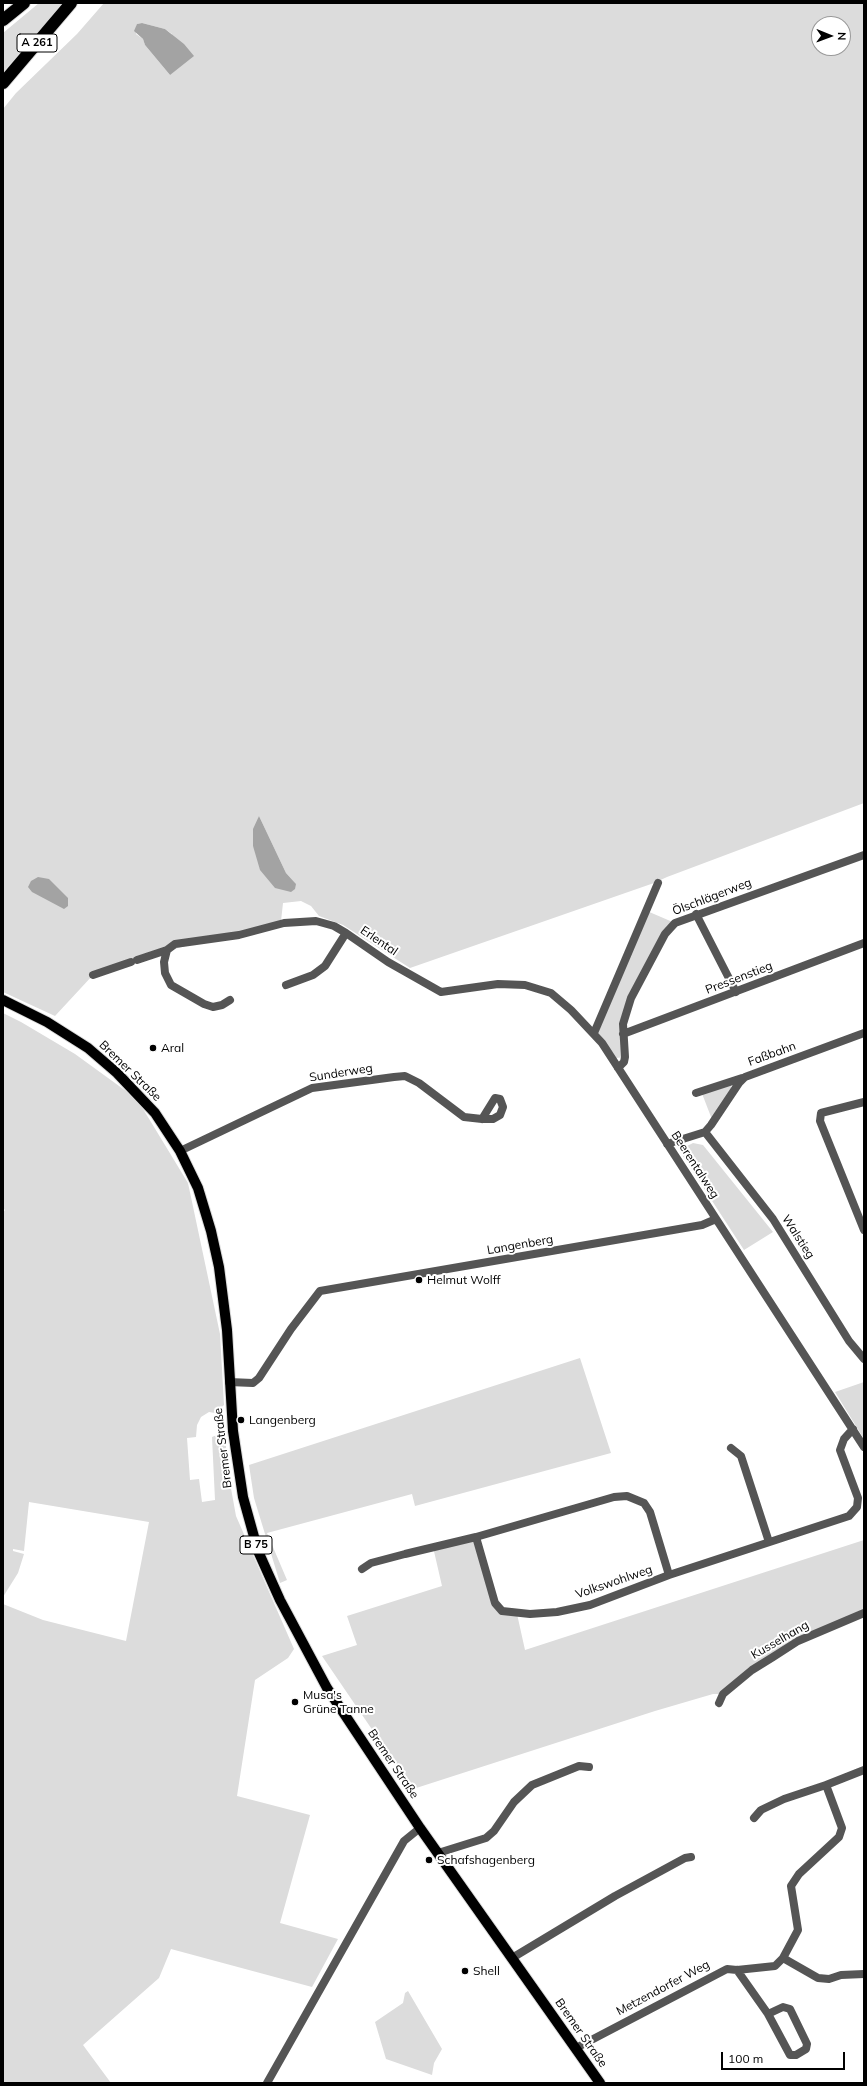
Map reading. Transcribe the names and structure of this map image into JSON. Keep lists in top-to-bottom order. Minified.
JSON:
{"streets":{"highway":["A 261"],"main road":["Bremer Straße","B 75"],"street":["Ölschlägerweg","Erlental","Pressenstieg","Faßbahn","Sunderweg","Beerentalweg","Walstieg","Langenberg","Volkswohlweg","Kusselhang","Metzendorfer Weg"]},"crossings":[["Ölschlägerweg","Pressenstieg"],["Ölschlägerweg","Beerentalweg"],["Erlental","Beerentalweg"],["Faßbahn","Walstieg"],["Bremer Straße","Sunderweg"],["Bremer Straße","Langenberg"],["Bremer Straße","Metzendorfer Weg"],["Beerentalweg","Langenberg"],["Beerentalweg","Volkswohlweg"]],"places":["Aral","Helmut Wolff","Langenberg","Musa's Grüne Tanne","Schafshagenberg","Shell"],"scale_bar":"100 m","north":"right"}
